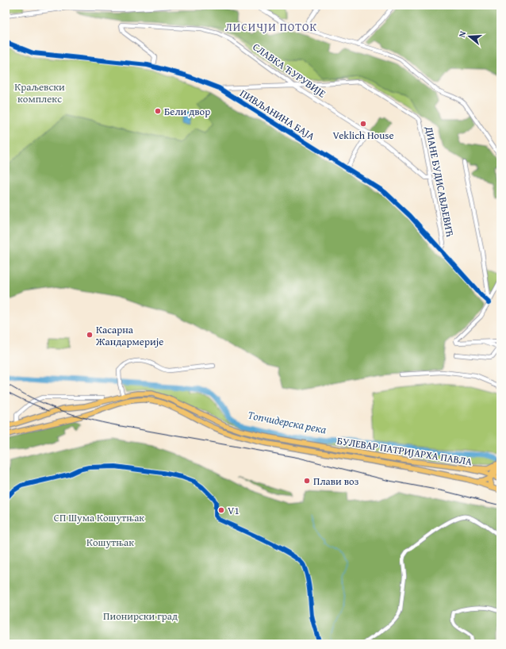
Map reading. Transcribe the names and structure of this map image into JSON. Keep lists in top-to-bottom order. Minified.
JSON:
{"streets":{"main road":["БУЛЕВАР ПАТРИЈАРХА ПАВЛА"],"street":["СЛАВКА ЋУРУВИЈЕ","ПИВЉАНИНА БАЈА","ДИАНЕ БУДИСАВЉЕВИЋ"]},"crossings":[["СЛАВКА ЋУРУВИЈЕ","ПИВЉАНИНА БАЈА"],["СЛАВКА ЋУРУВИЈЕ","ДИАНЕ БУДИСАВЉЕВИЋ"],["ПИВЉАНИНА БАЈА","ДИАНЕ БУДИСАВЉЕВИЋ"]],"districts":["ЛИСИЧЈИ ПОТОК"],"water":["Топчидерска река"],"parks":["Краљевски комплекс","СП Шума Кошутњак","Кошутњак","Пионирски град"],"places":["Бели двор","Veklich House","Касарна Жандармерије","Плави воз","V1"],"north":"left"}
